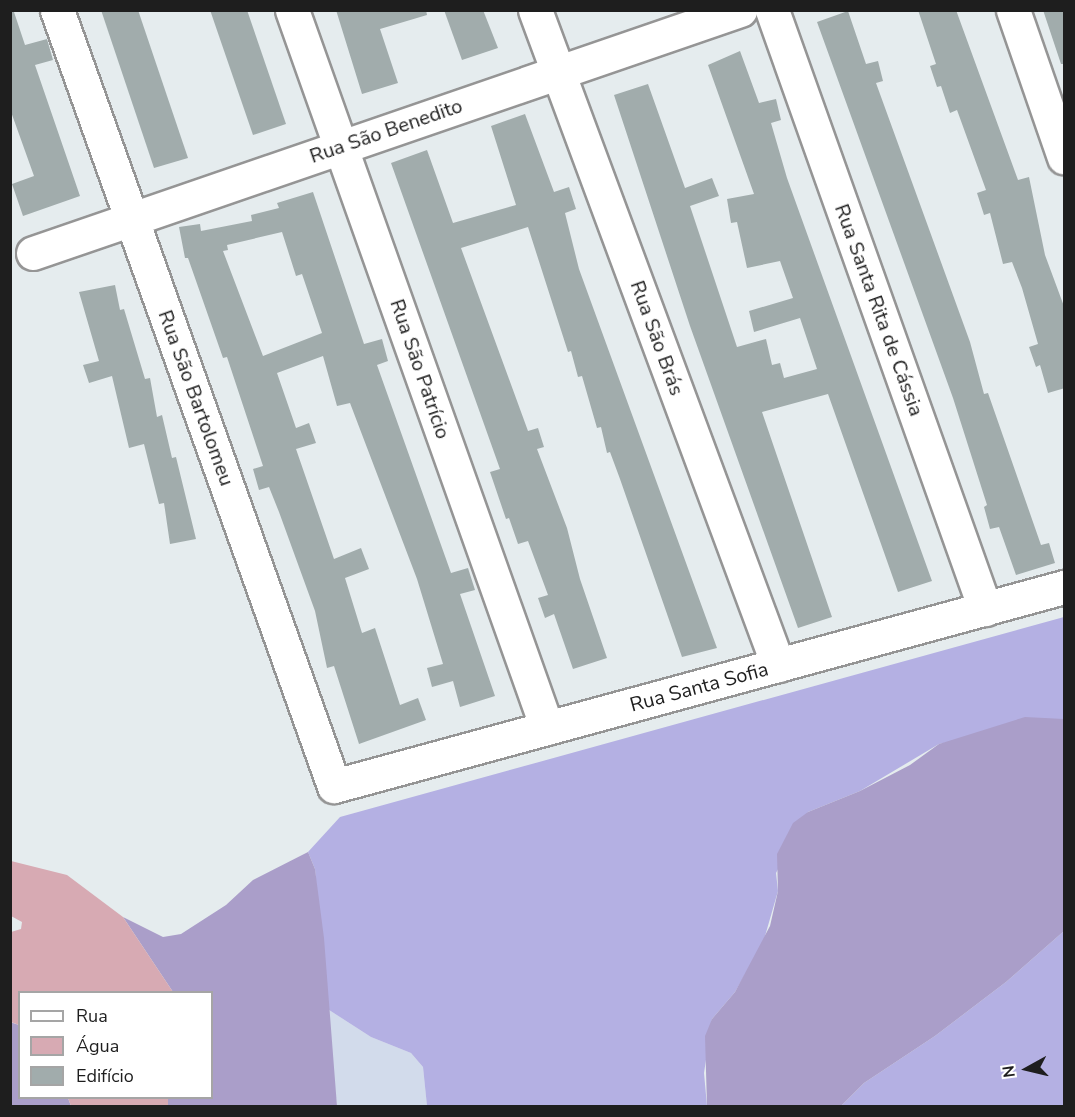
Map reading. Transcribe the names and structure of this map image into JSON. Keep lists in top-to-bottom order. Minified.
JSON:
{"streets":{"street":["Rua São Benedito","Rua Santa Rita de Cássia","Rua São Brás","Rua São Patrício","Rua São Bartolomeu","Rua Santa Sofia"]},"crossings":[["Rua São Benedito","Rua São Brás"],["Rua São Benedito","Rua São Patrício"],["Rua São Benedito","Rua São Bartolomeu"],["Rua Santa Rita de Cássia","Rua Santa Sofia"],["Rua São Brás","Rua Santa Sofia"],["Rua São Patrício","Rua Santa Sofia"],["Rua São Bartolomeu","Rua Santa Sofia"]],"legend":["Rua","Água","Edifício"],"north":"left"}
